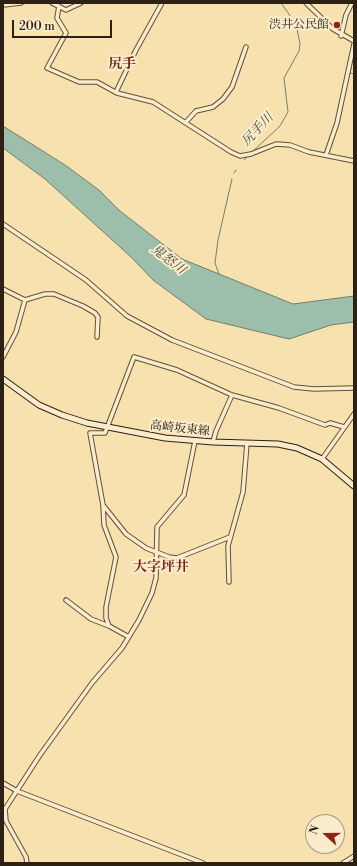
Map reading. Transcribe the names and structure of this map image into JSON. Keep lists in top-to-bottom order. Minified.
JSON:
{"streets":{"main road":["高崎坂東線"]},"districts":["尻手","大字坪井"],"water":["尻手川","鬼怒川"],"places":["渋井公民館"],"scale_bar":"200 m","north":"left"}
